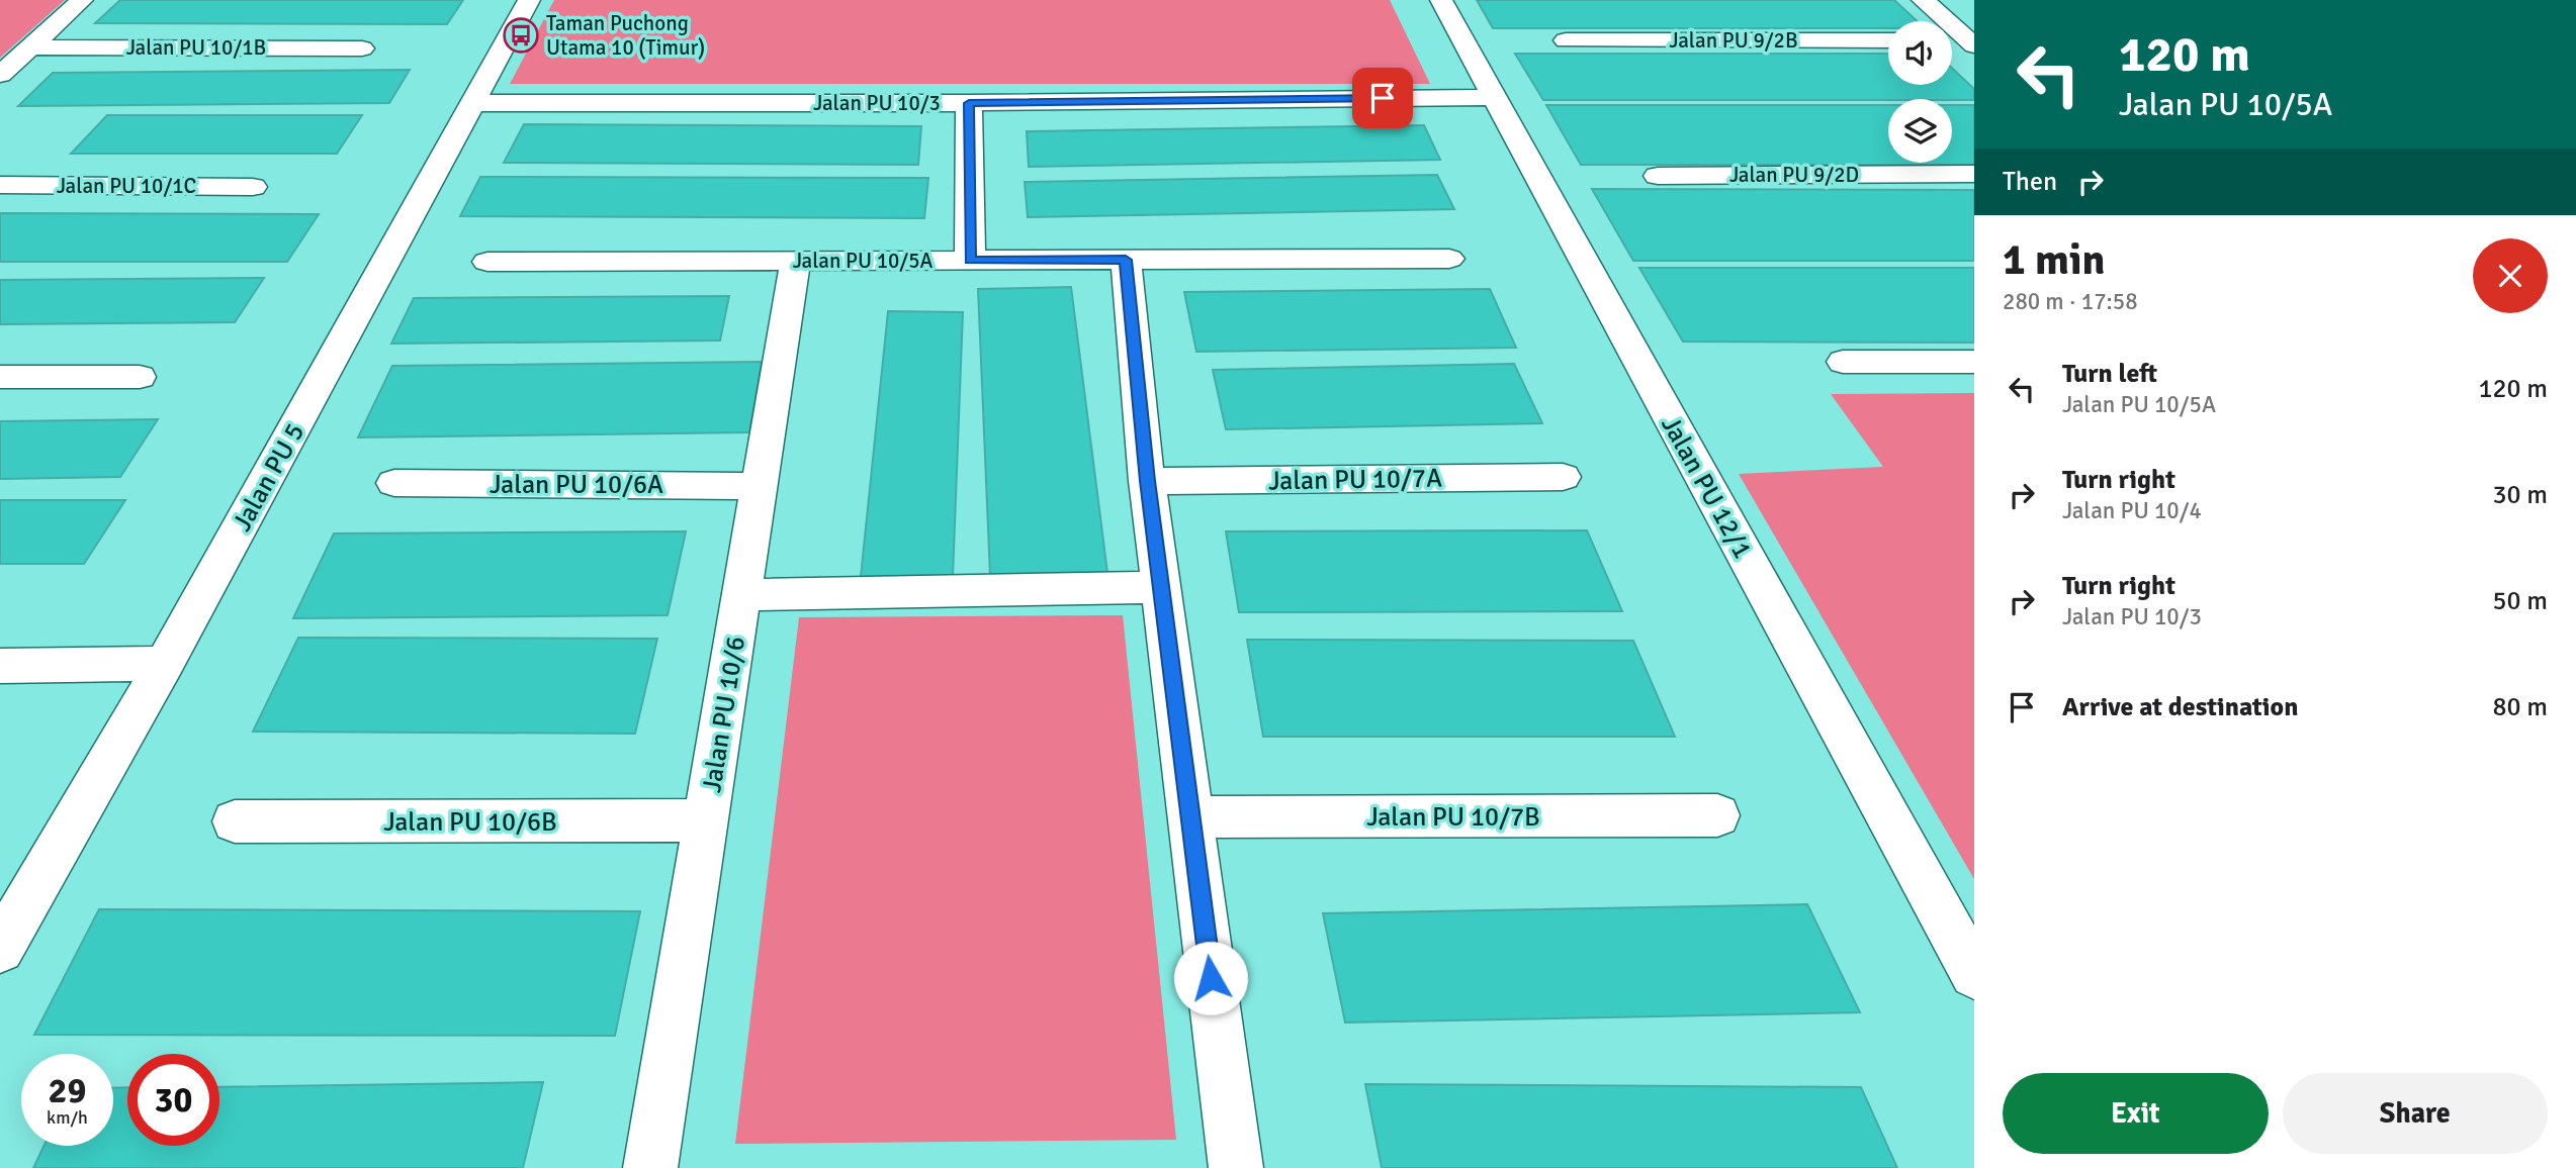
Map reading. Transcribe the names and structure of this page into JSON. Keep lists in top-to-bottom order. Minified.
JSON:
{"streets":{"street":["Jalan PU 9/2B","Jalan PU 10/1B","Jalan PU 10/3","Jalan PU 9/2D","Jalan PU 10/1C","Jalan PU 10/5A","Jalan PU 5","Jalan PU 10/7A","Jalan PU 10/6A","Jalan PU 12/1","Jalan PU 10/6","Jalan PU 10/7B","Jalan PU 10/6B"]},"crossings":[["Jalan PU 10/3","Jalan PU 5"],["Jalan PU 10/3","Jalan PU 12/1"],["Jalan PU 10/5A","Jalan PU 10/6"],["Jalan PU 10/6A","Jalan PU 10/6"],["Jalan PU 10/6","Jalan PU 10/6B"]],"places":{"bus stop":["Taman Puchong Utama 10 (Timur)"]},"page":{"turn":["120 m","Jalan PU 10/5A"],"then":"Then","heading":["1 min","280 m · 17:58"],"list":[{"name":"Turn left","note":"Jalan PU 10/5A","value":"120 m"},{"name":"Turn right","note":"Jalan PU 10/4","value":"30 m"},{"name":"Turn right","note":"Jalan PU 10/3","value":"50 m"},{"name":"Arrive at destination","value":"80 m"}],"speed":"29 km/h","limit":"30","buttons":["Exit","Share"]}}
